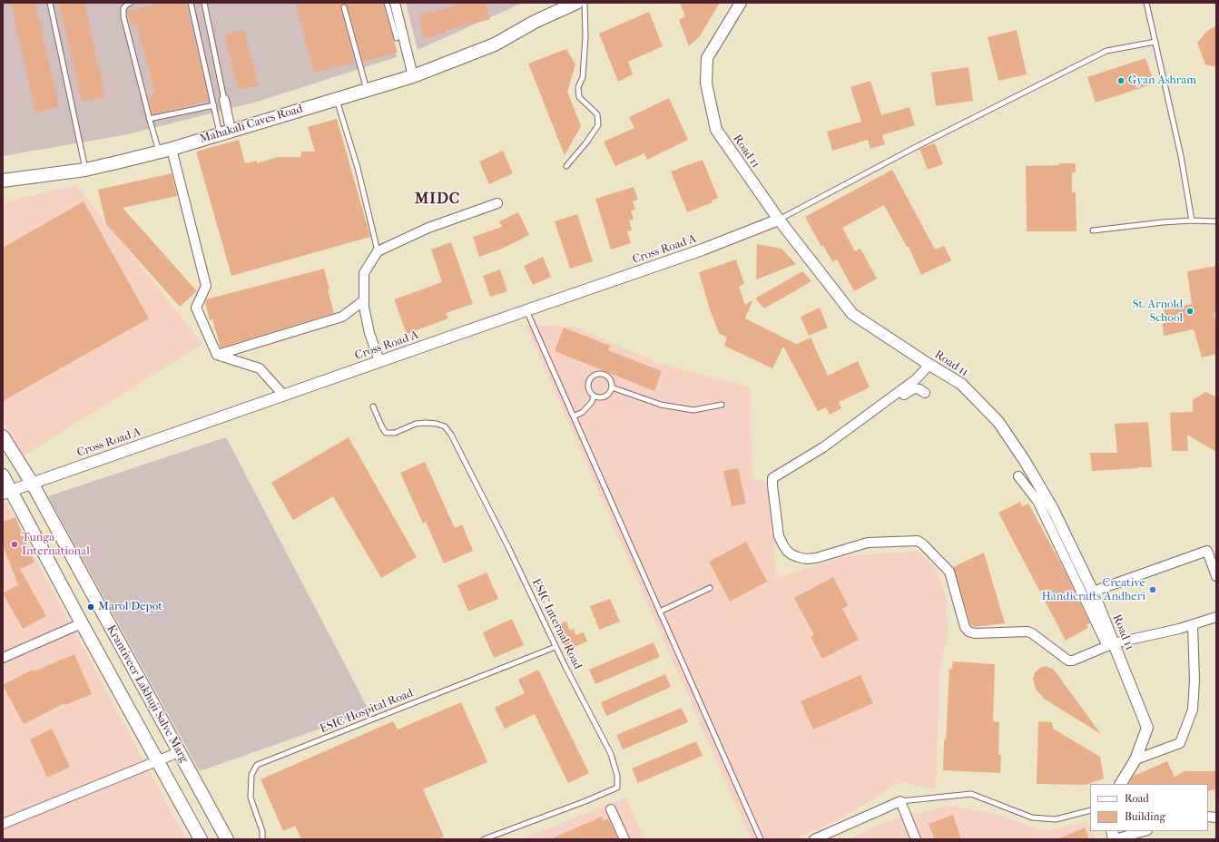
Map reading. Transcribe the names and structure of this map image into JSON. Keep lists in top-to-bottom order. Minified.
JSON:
{"streets":{"main road":["Mahakali Caves Road","Krantiveer Lakhuji Salve Marg"],"street":["Road 11","Cross Road A"],"lane":["ESIC Internal Road","ESIC Hospital Road"]},"crossings":[["Road 11","Cross Road A"],["Cross Road A","Krantiveer Lakhuji Salve Marg"],["ESIC Internal Road","ESIC Hospital Road"]],"districts":["MIDC"],"places":["Gyan Ashram","St. Arnold School","Tunga International","Creative Handicrafts Andheri","Marol Depot"],"legend":["Road","Building"]}
